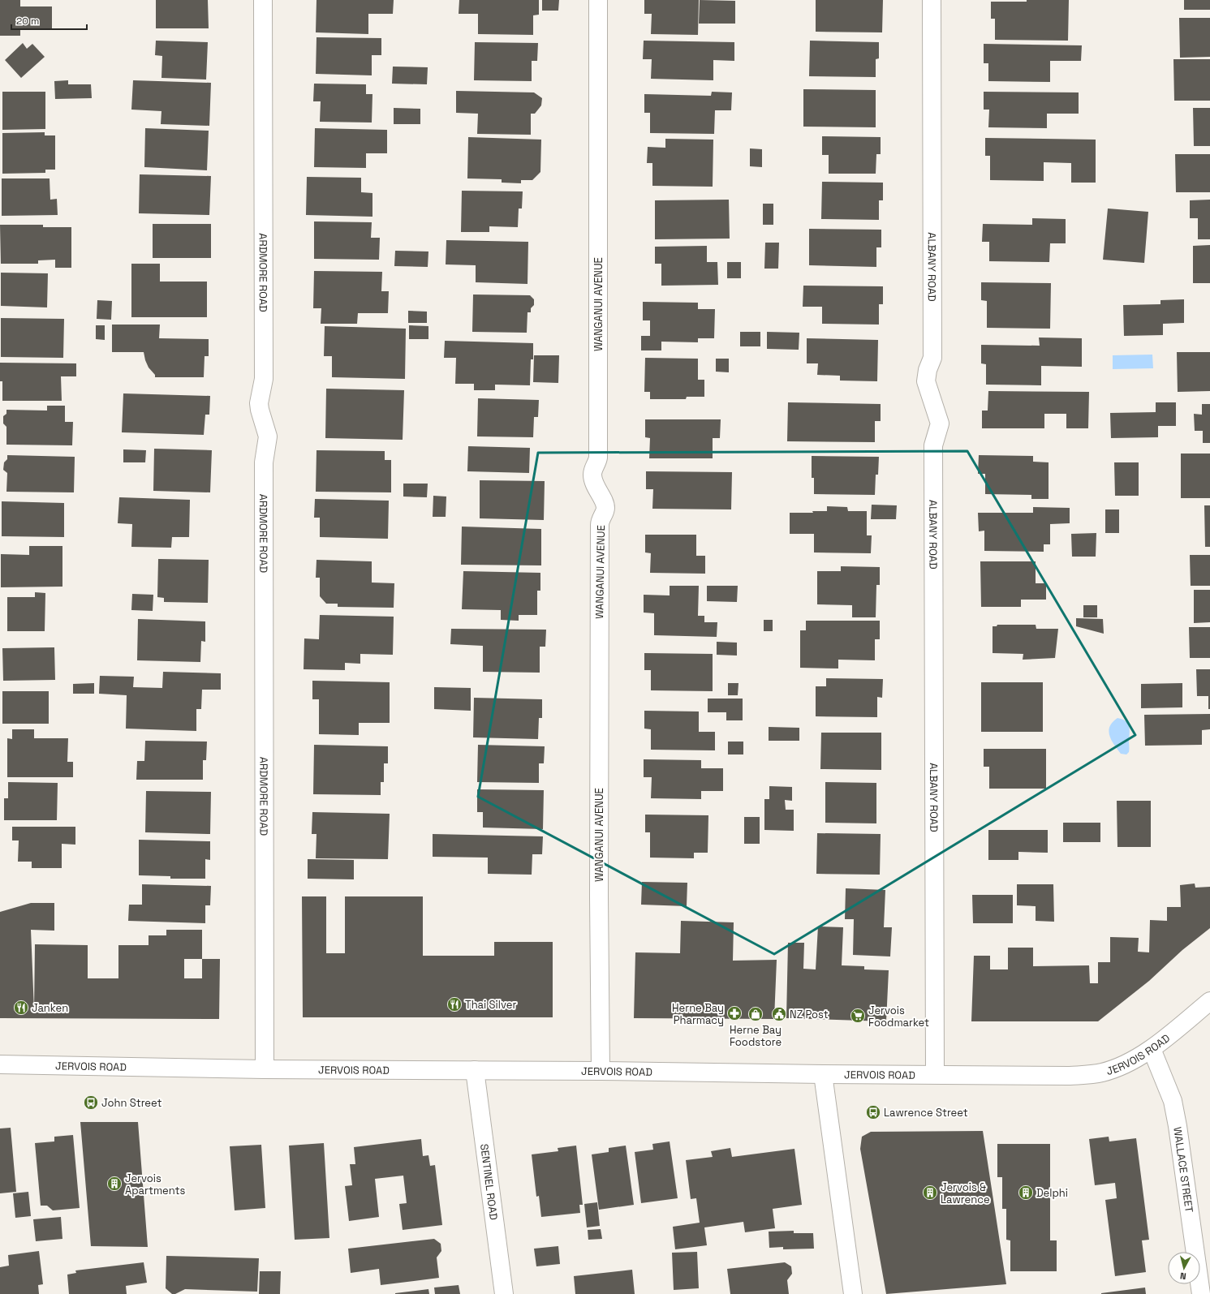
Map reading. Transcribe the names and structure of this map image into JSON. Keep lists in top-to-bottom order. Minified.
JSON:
{"streets":{"street":["ALBANY ROAD","ARDMORE ROAD","WANGANUI AVENUE","JERVOIS ROAD","WALLACE STREET","SENTINEL ROAD"]},"crossings":[["ALBANY ROAD","JERVOIS ROAD"],["ARDMORE ROAD","JERVOIS ROAD"],["WANGANUI AVENUE","JERVOIS ROAD"],["JERVOIS ROAD","WALLACE STREET"],["JERVOIS ROAD","SENTINEL ROAD"]],"places":{"restaurant":["Thai Silver","Janken"],"pharmacy":["Herne Bay Pharmacy"],"shop":["Herne Bay Foodstore"],"public building":["NZ Post"],"supermarket":["Jervois Foodmarket"],"bus stop":["John Street","Lawrence Street"],"building":["Jervois Apartments","Jervois & Lawrence","Delphi"]},"scale_bar":"20 m","north":"bottom"}
